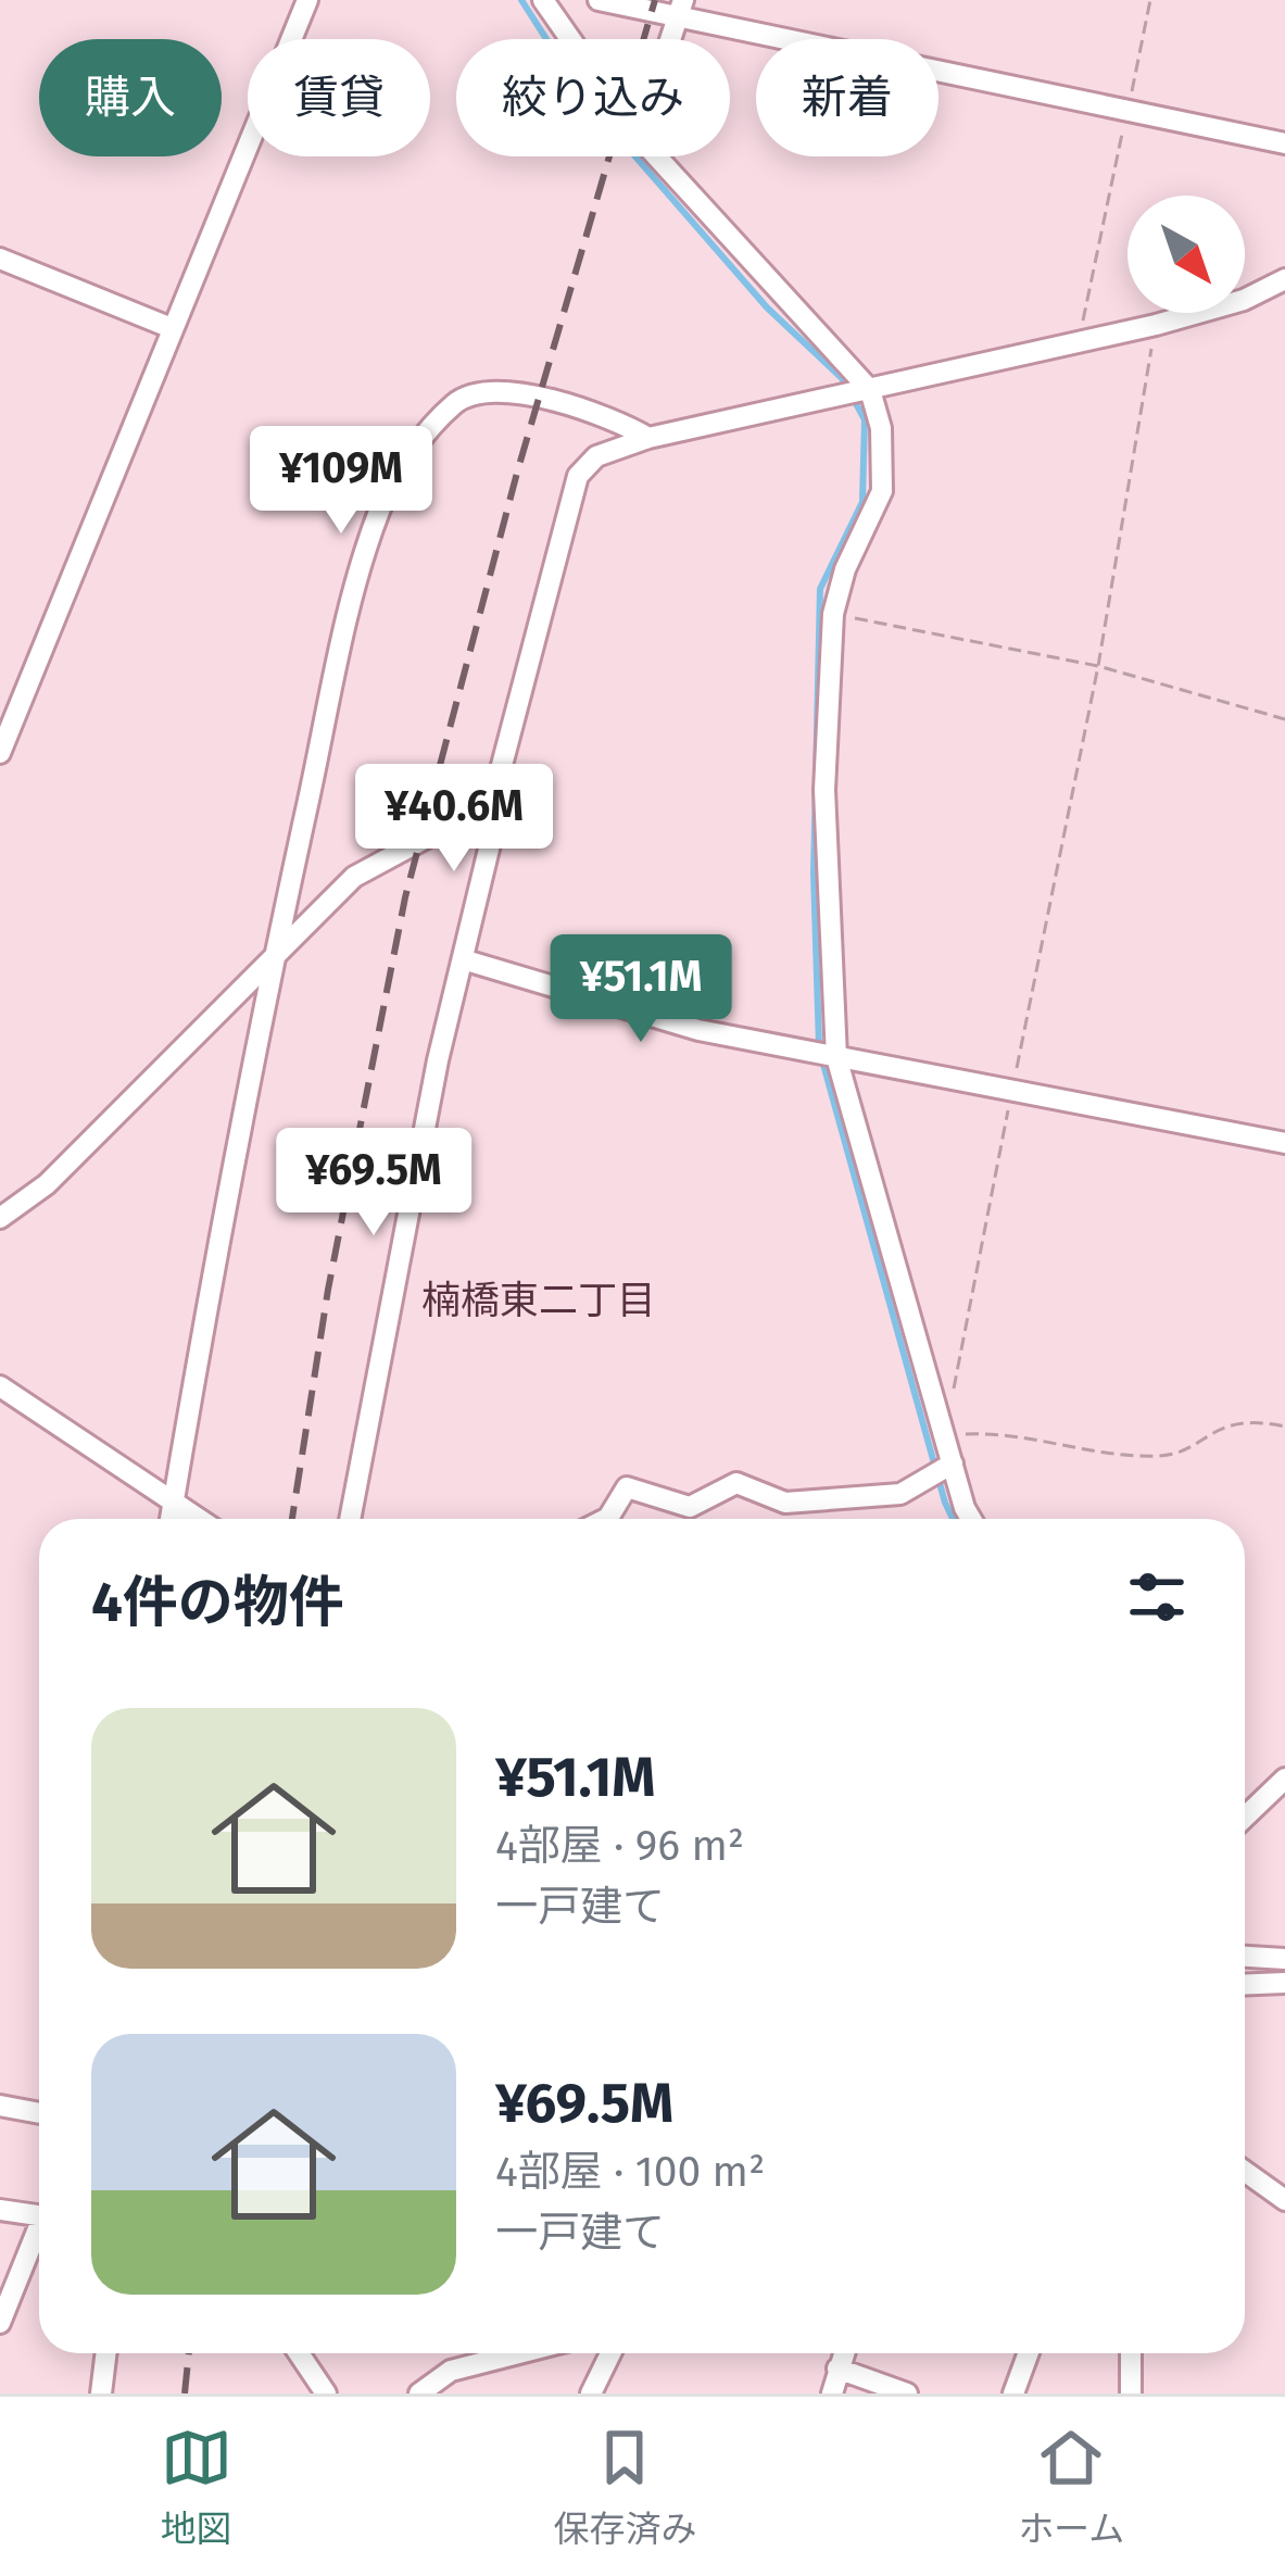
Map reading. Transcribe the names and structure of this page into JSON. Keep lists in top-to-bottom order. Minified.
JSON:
{"districts":["楠橋東二丁目"],"north":"bottom right","page":{"chip":["購入","賃貸","絞り込み","新着"],"price":["¥109M","¥40.6M","¥51.1M","¥69.5M"],"heading":"4件の物件","list":[{"name":"¥51.1M","note":"4部屋 · 96 m² · 一戸建て"},{"name":"¥69.5M","note":"4部屋 · 100 m² · 一戸建て"}],"tabs":["地図","保存済み","ホーム"]}}
